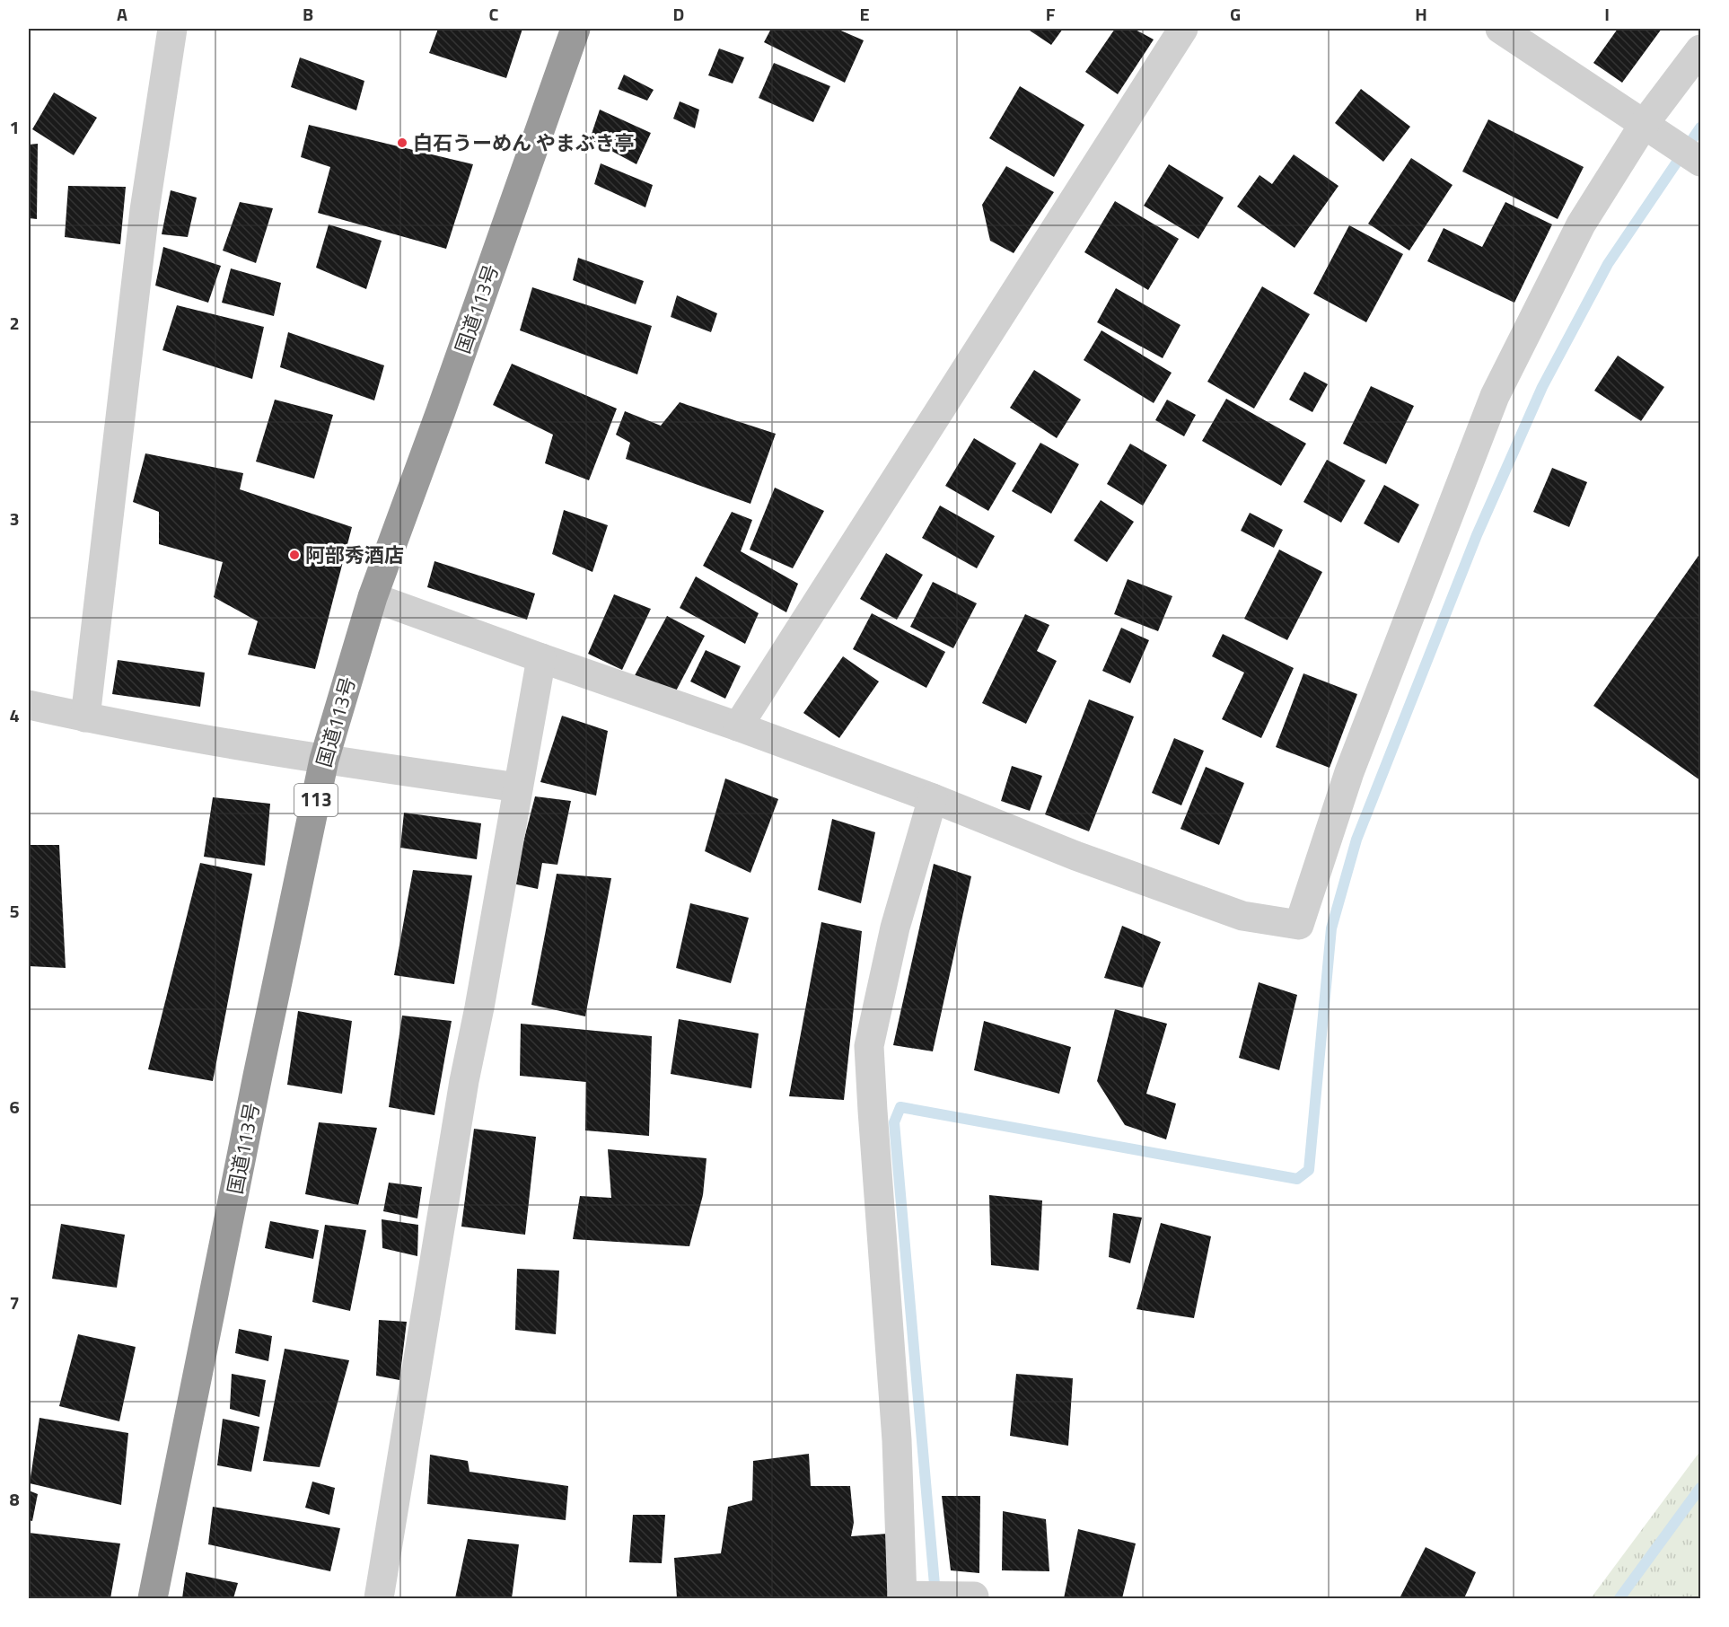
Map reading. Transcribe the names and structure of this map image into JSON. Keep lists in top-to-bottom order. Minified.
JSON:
{"streets":{"highway":["国道113号","113"]},"places":["白石うーめん やまぶき亭","阿部秀酒店"],"grid":{"columns":["A","B","C","D","E","F","G","H","I"],"rows":["1","2","3","4","5","6","7","8"]}}
